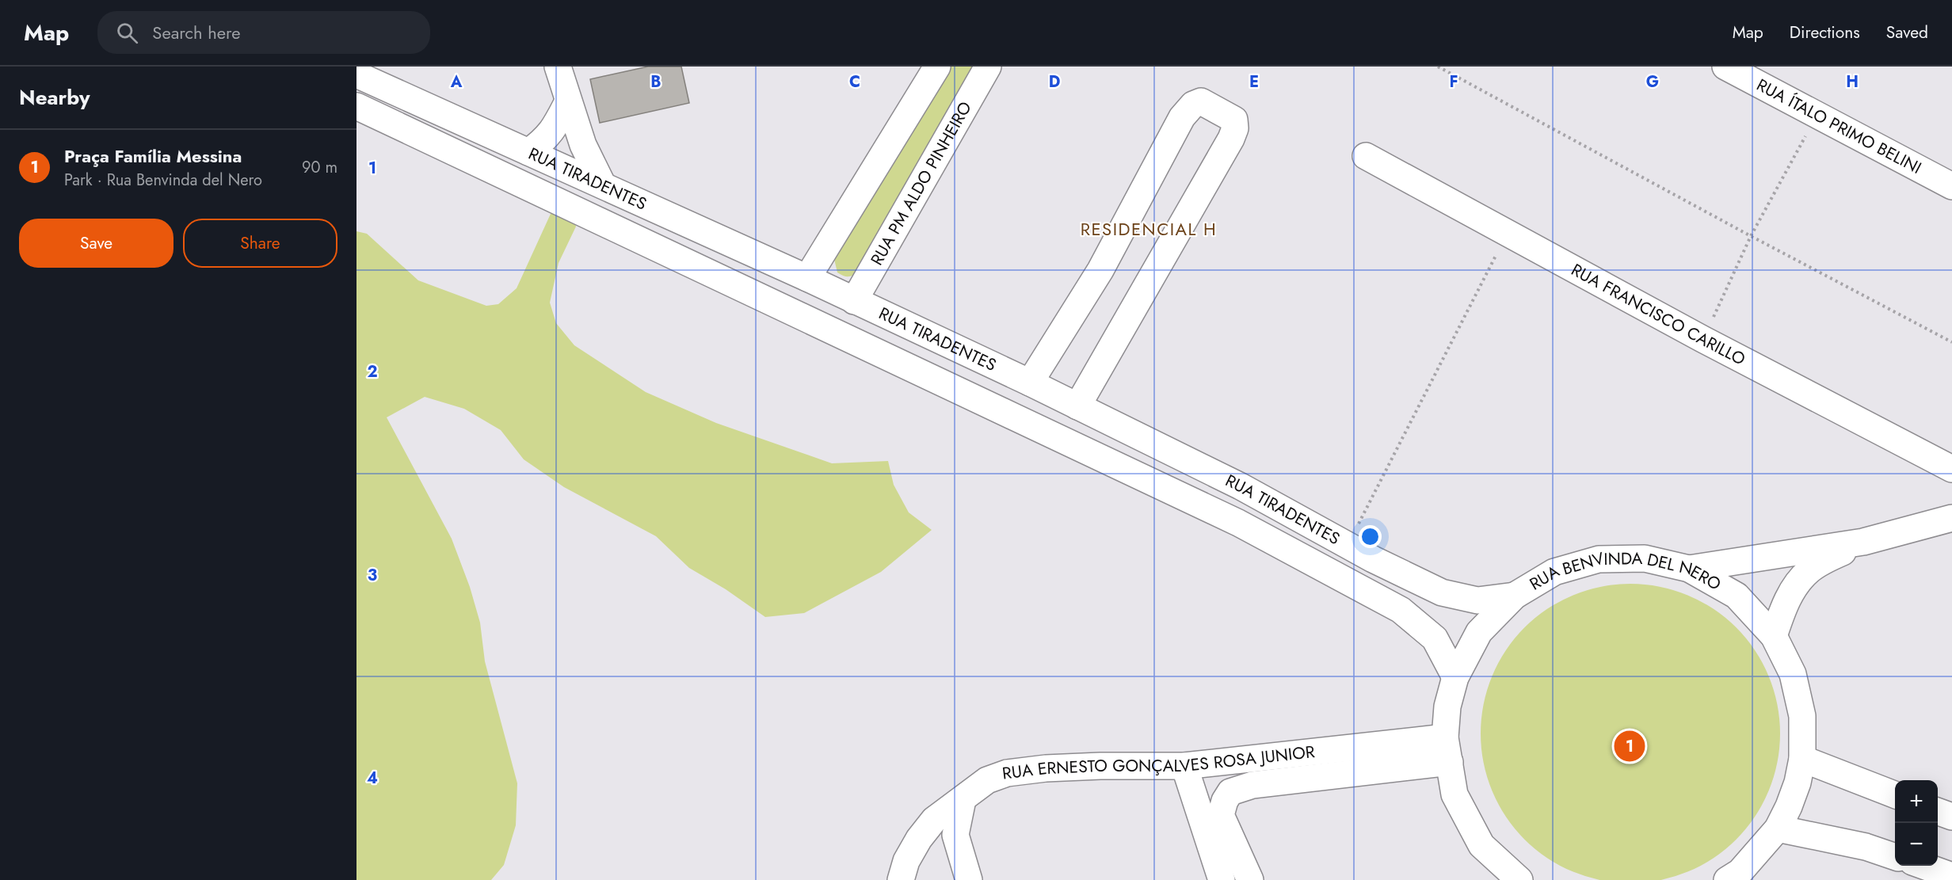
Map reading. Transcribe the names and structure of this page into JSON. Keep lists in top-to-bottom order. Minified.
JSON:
{"streets":{"main road":["RUA ÍTALO PRIMO BELINI","RUA TIRADENTES","RUA PM ALDO PINHEIRO","RUA FRANCISCO CARILLO","RUA BENVINDA DEL NERO","RUA ERNESTO GONÇALVES ROSA JUNIOR"]},"crossings":[["RUA TIRADENTES","RUA PM ALDO PINHEIRO"],["RUA TIRADENTES","RUA BENVINDA DEL NERO"],["RUA BENVINDA DEL NERO","RUA ERNESTO GONÇALVES ROSA JUNIOR"]],"districts":["RESIDENCIAL H"],"page":{"header":"Map","search":"Search here","nav":["Map","Directions","Saved"],"heading":"Nearby","list":[{"mark":"1","name":"Praça Família Messina","note":"Park · Rua Benvinda del Nero","value":"90 m"}],"buttons":["Save","Share"],"pins":"1","map_buttons":["+","−"]},"grid":{"columns":["A","B","C","D","E","F","G","H"],"rows":["1","2","3","4"]}}
